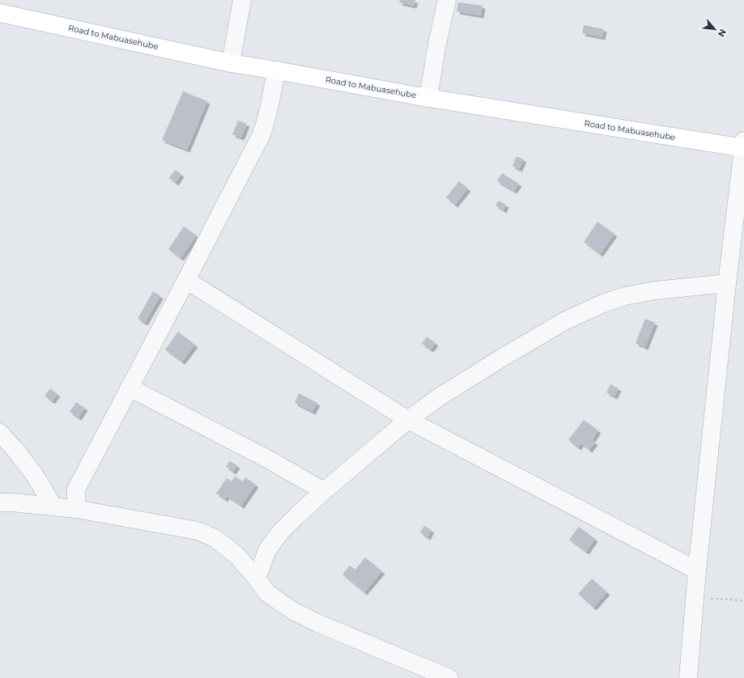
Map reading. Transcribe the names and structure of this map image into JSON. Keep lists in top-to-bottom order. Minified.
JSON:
{"streets":{"main road":["Road to Mabuasehube"]},"north":"bottom right"}
